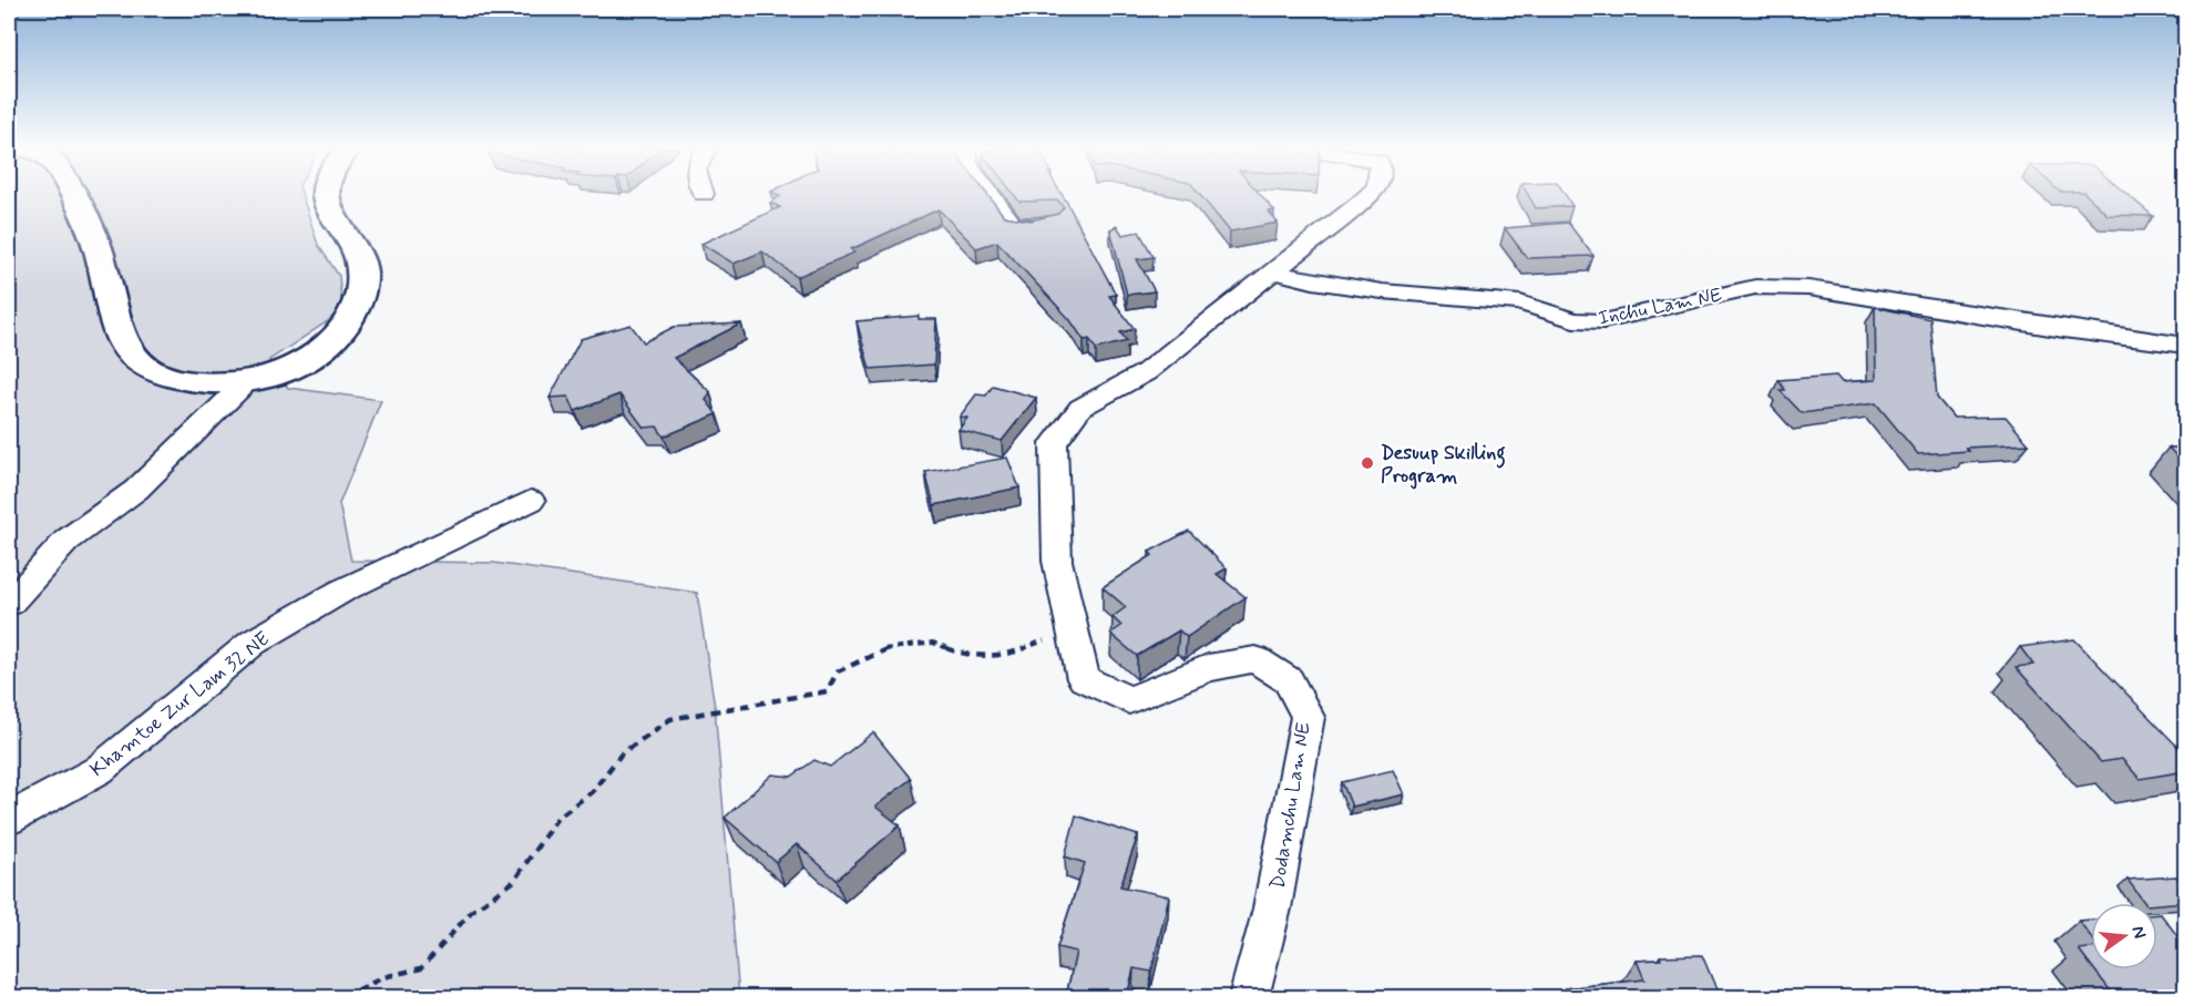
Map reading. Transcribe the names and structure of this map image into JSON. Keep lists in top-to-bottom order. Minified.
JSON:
{"streets":{"street":["Inchu Lam NE","Khamtoe Zur Lam 32 NE","Dodamchu Lam NE"]},"crossings":[["Inchu Lam NE","Dodamchu Lam NE"]],"places":["Desuup Skilling Program"],"north":"right"}
